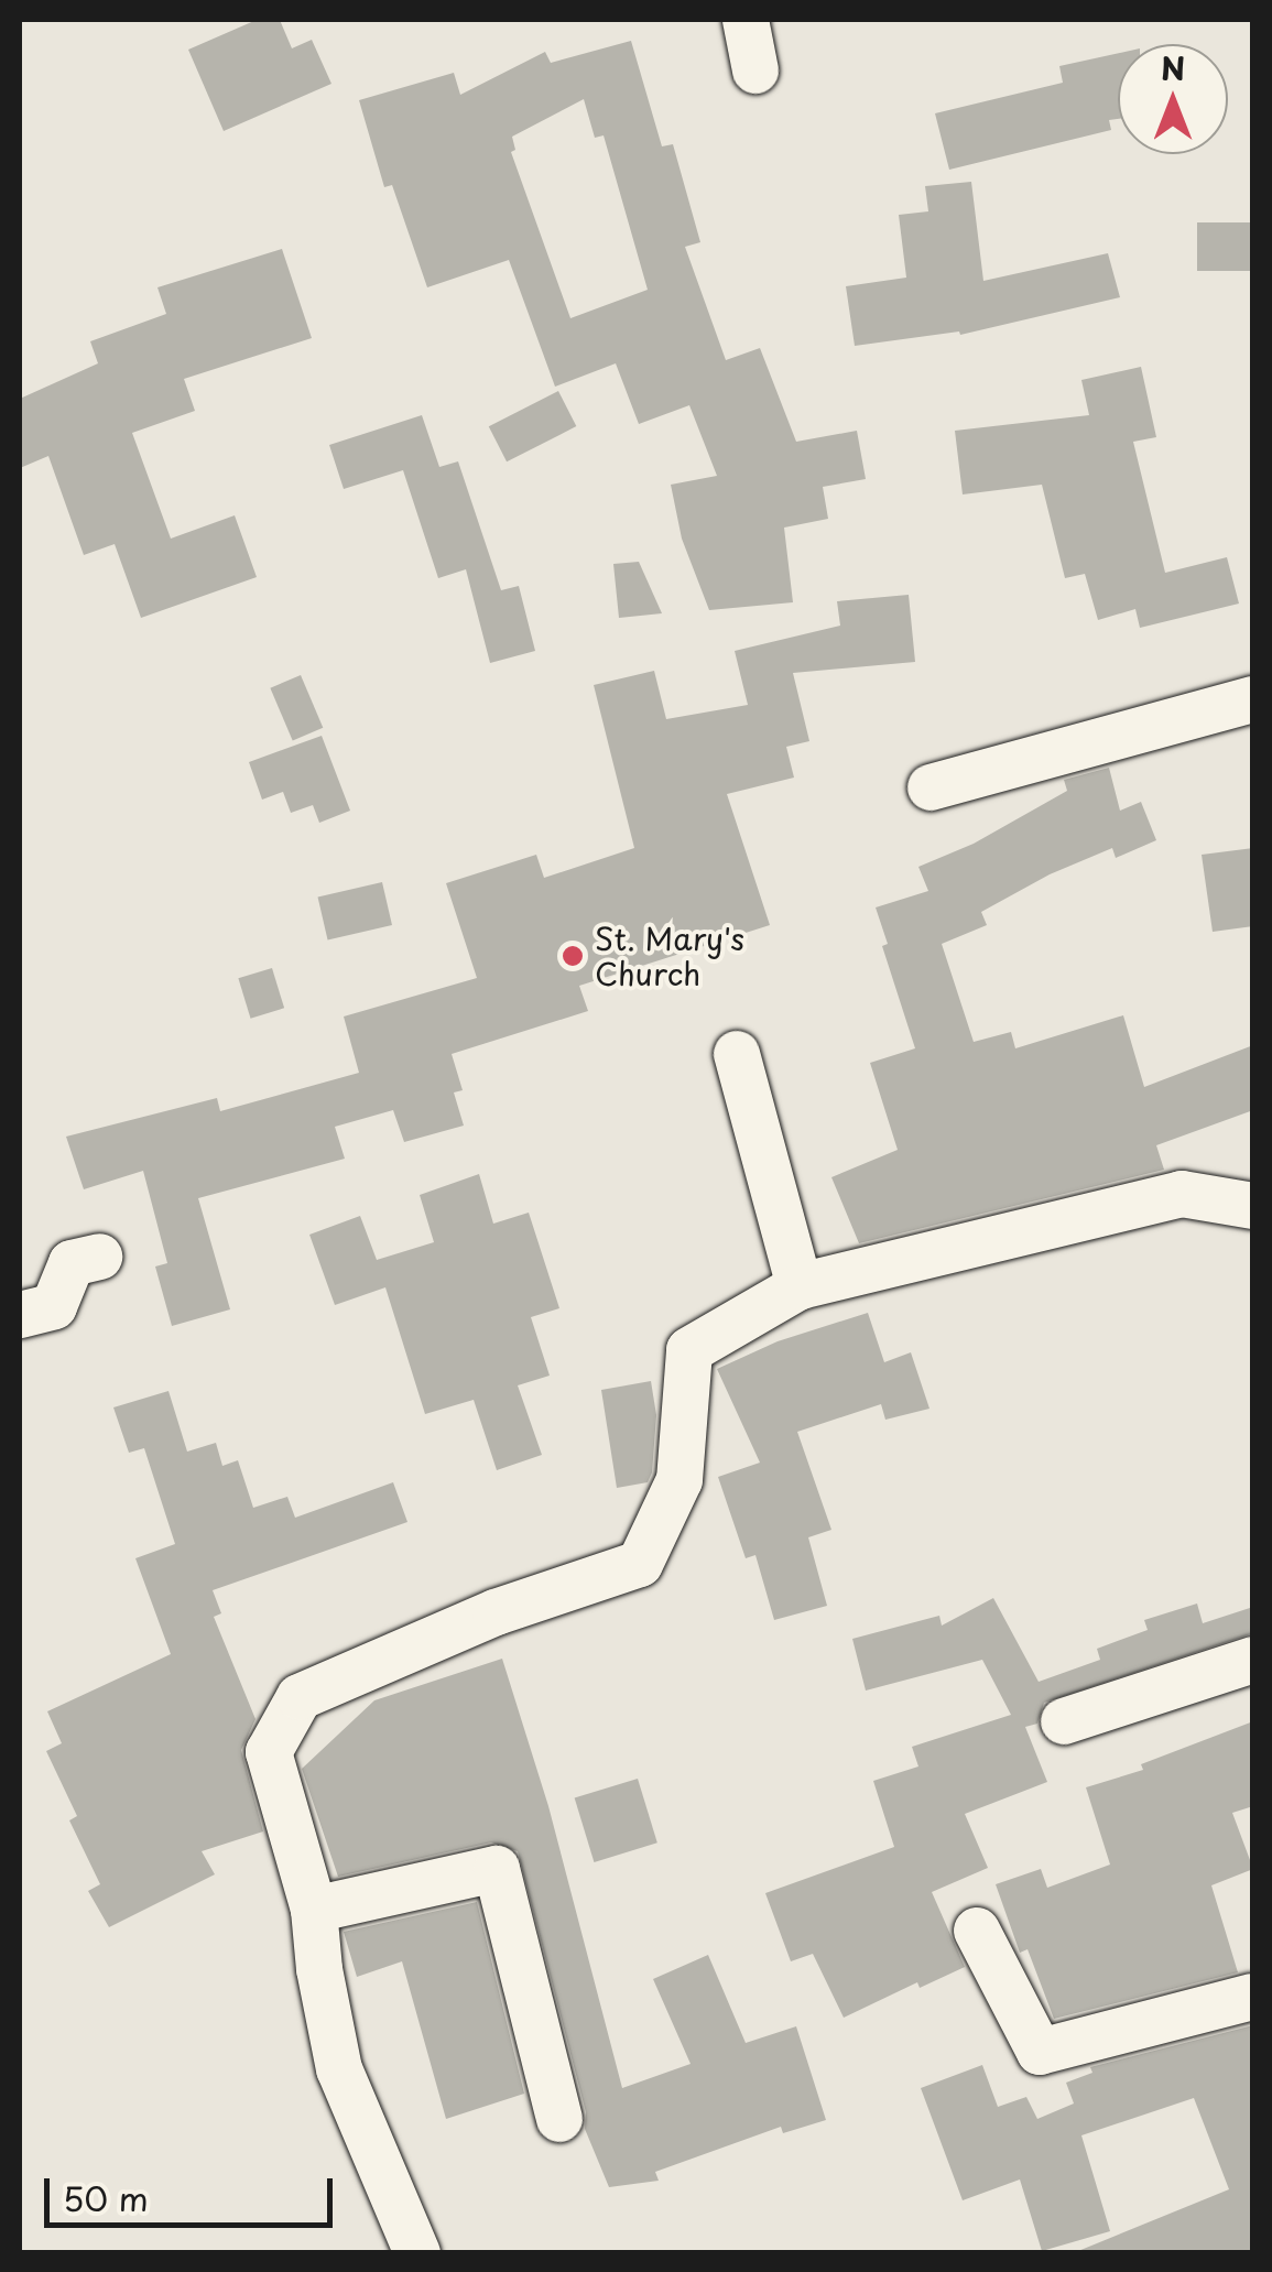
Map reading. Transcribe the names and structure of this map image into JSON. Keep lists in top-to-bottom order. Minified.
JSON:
{"places":["St. Mary's Church"],"scale_bar":"50 m","north":"top"}
